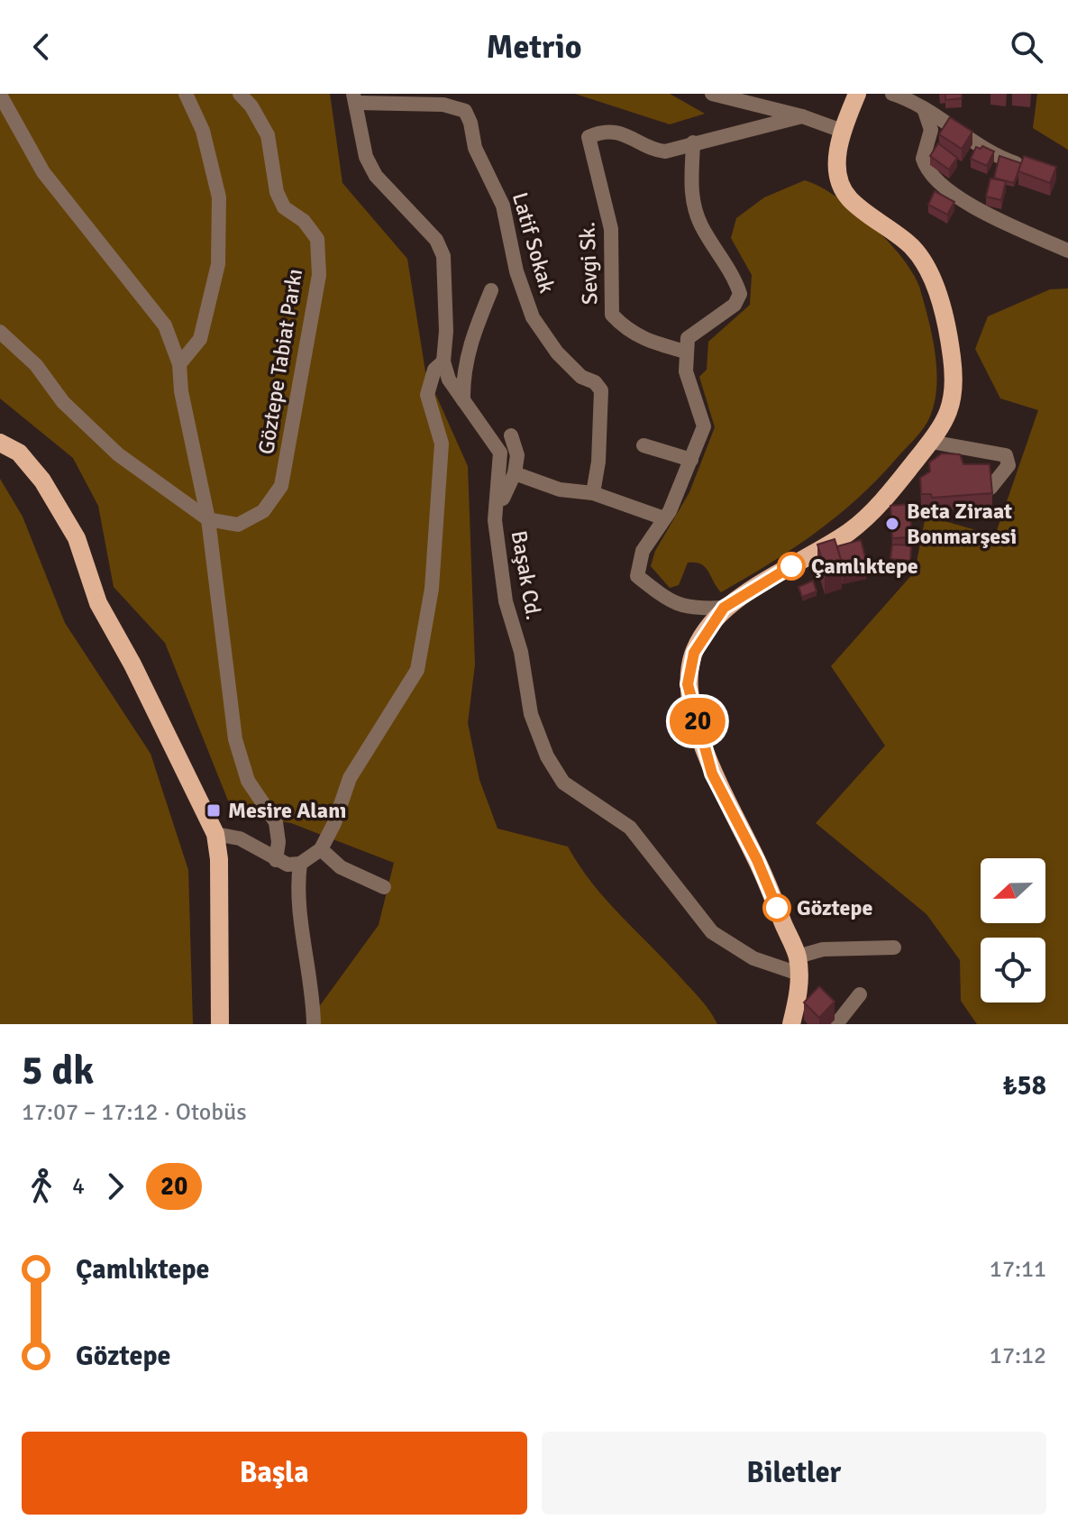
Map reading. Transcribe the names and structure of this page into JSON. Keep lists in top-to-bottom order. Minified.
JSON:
{"streets":{"street":["Latif Sokak","Sevgi Sk.","Göztepe Tabiat Parkı","Başak Cd."]},"crossings":[["Latif Sokak","Başak Cd."]],"places":{"other":["Beta Ziraat Bonmarşesi","Çamlıktepe","Göztepe"],"transit":["Mesire Alanı"]},"lines":["bus line 20"],"north":"left","page":{"header":"Metrio","on_map":"20","heading":["5 dk","17:07 – 17:12 · Otobüs","₺58"],"legs":["4","20"],"list":[{"name":"Çamlıktepe","value":"17:11"},{"name":"Göztepe","value":"17:12"}],"buttons":["Başla","Biletler"]}}
